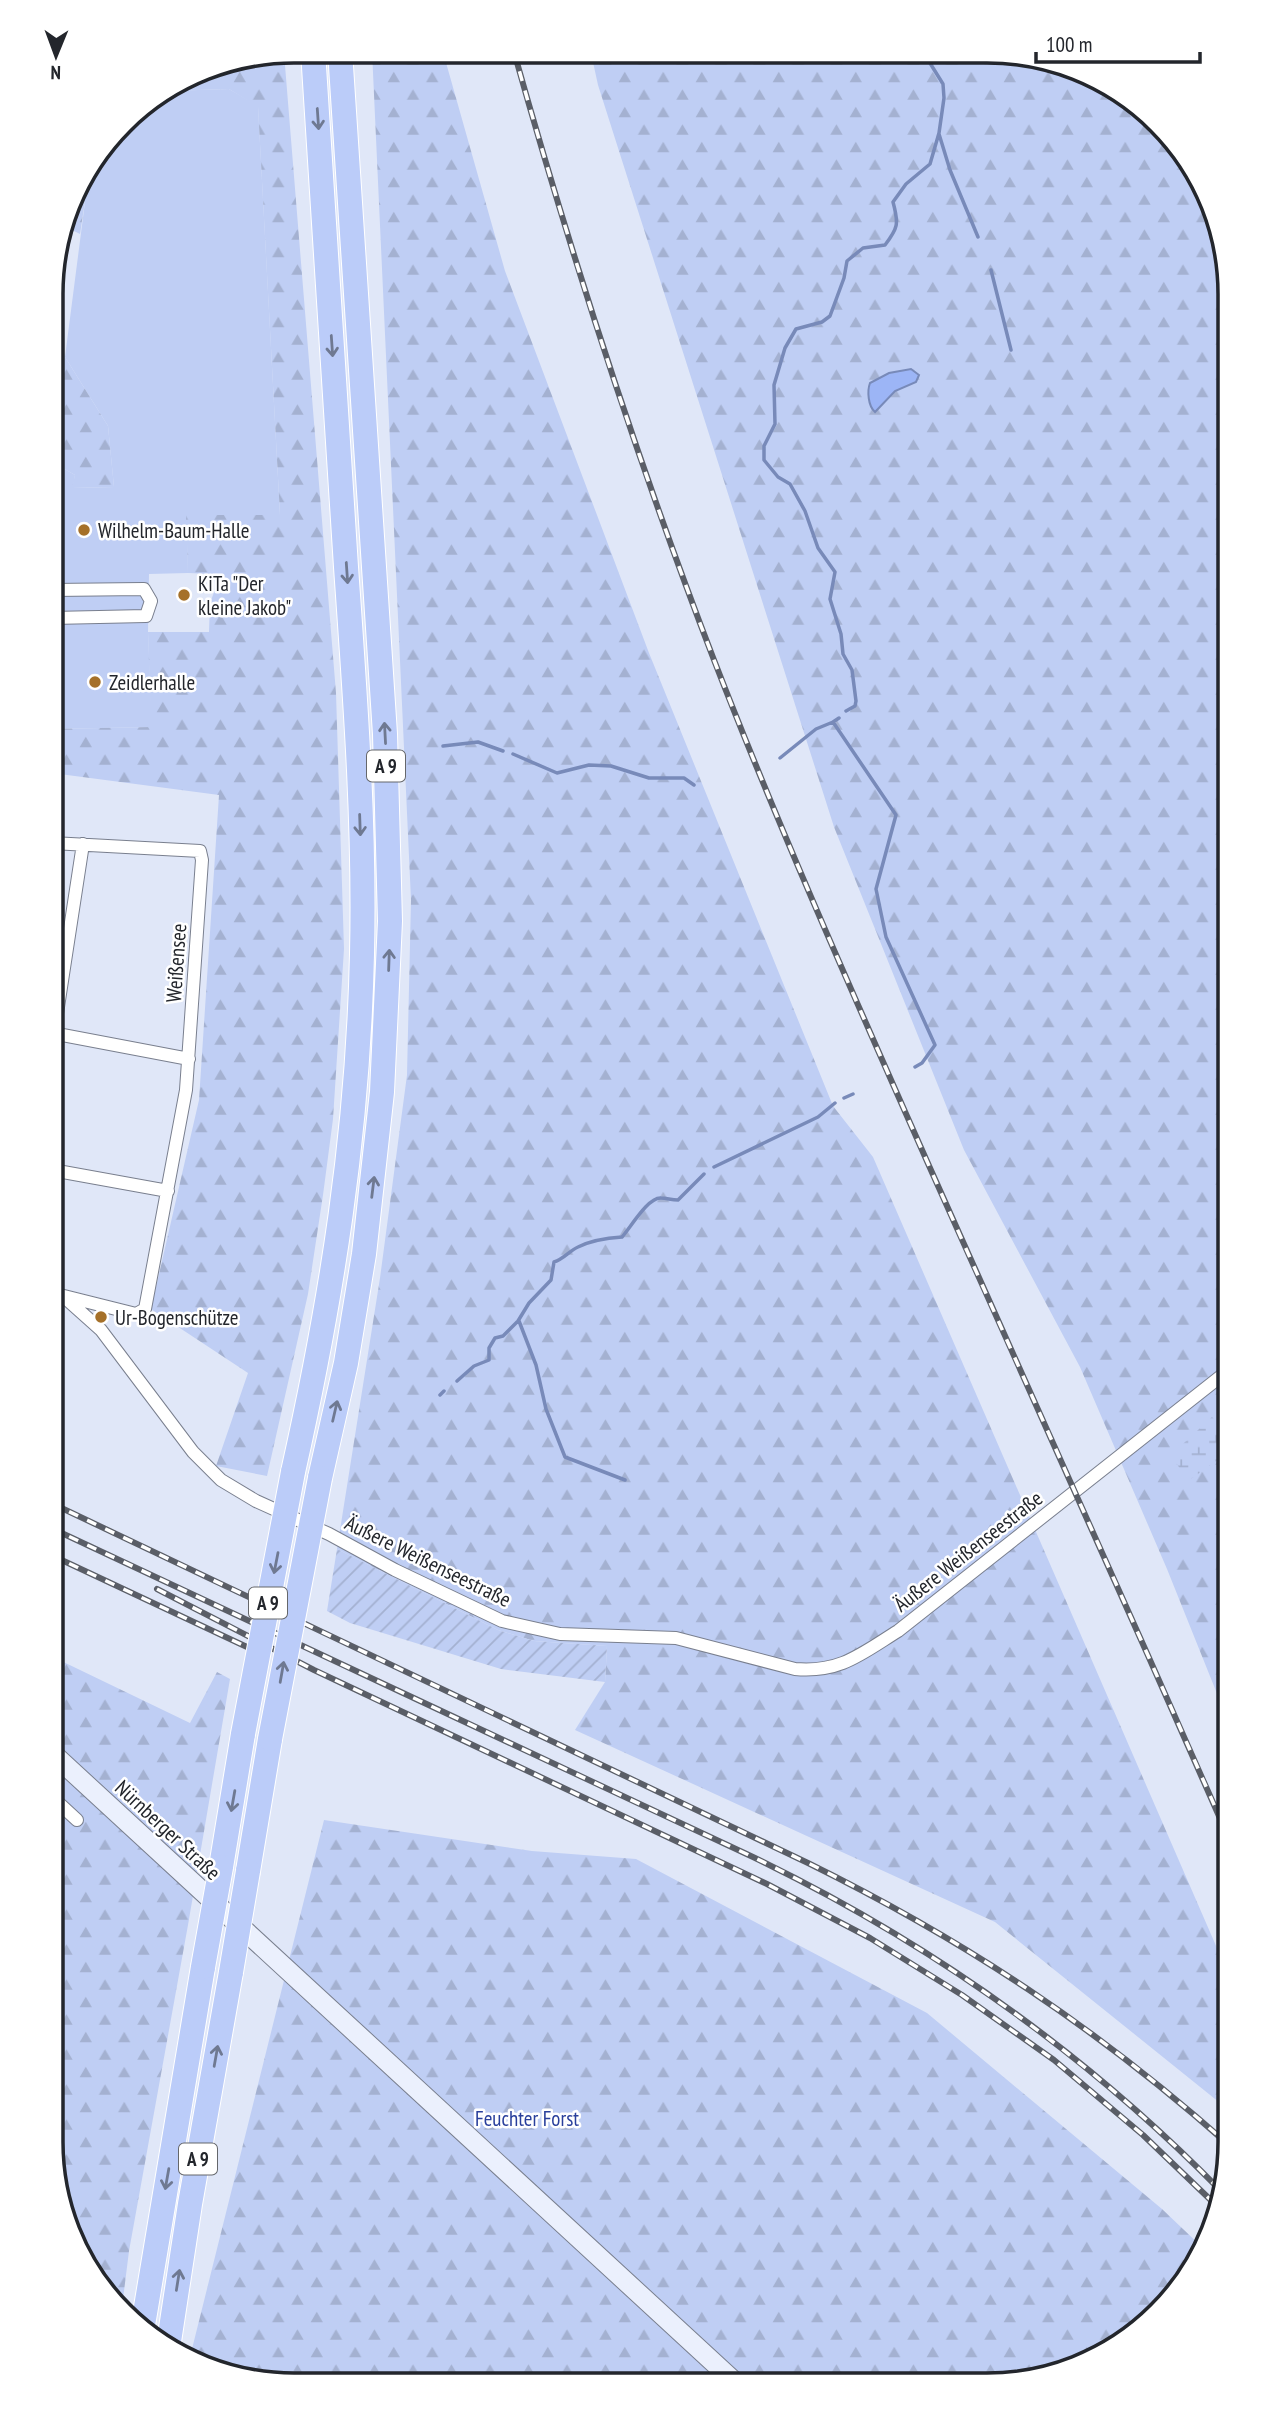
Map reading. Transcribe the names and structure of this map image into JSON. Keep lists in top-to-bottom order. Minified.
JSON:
{"streets":{"highway":["A 9"],"main road":["Nürnberger Straße"],"street":["Weißensee","Äußere Weißenseestraße"]},"parks":["Feuchter Forst"],"places":["Wilhelm-Baum-Halle","KiTa \"Der kleine Jakob\"","Zeidlerhalle","Ur-Bogenschütze"],"scale_bar":"100 m","north":"bottom"}
